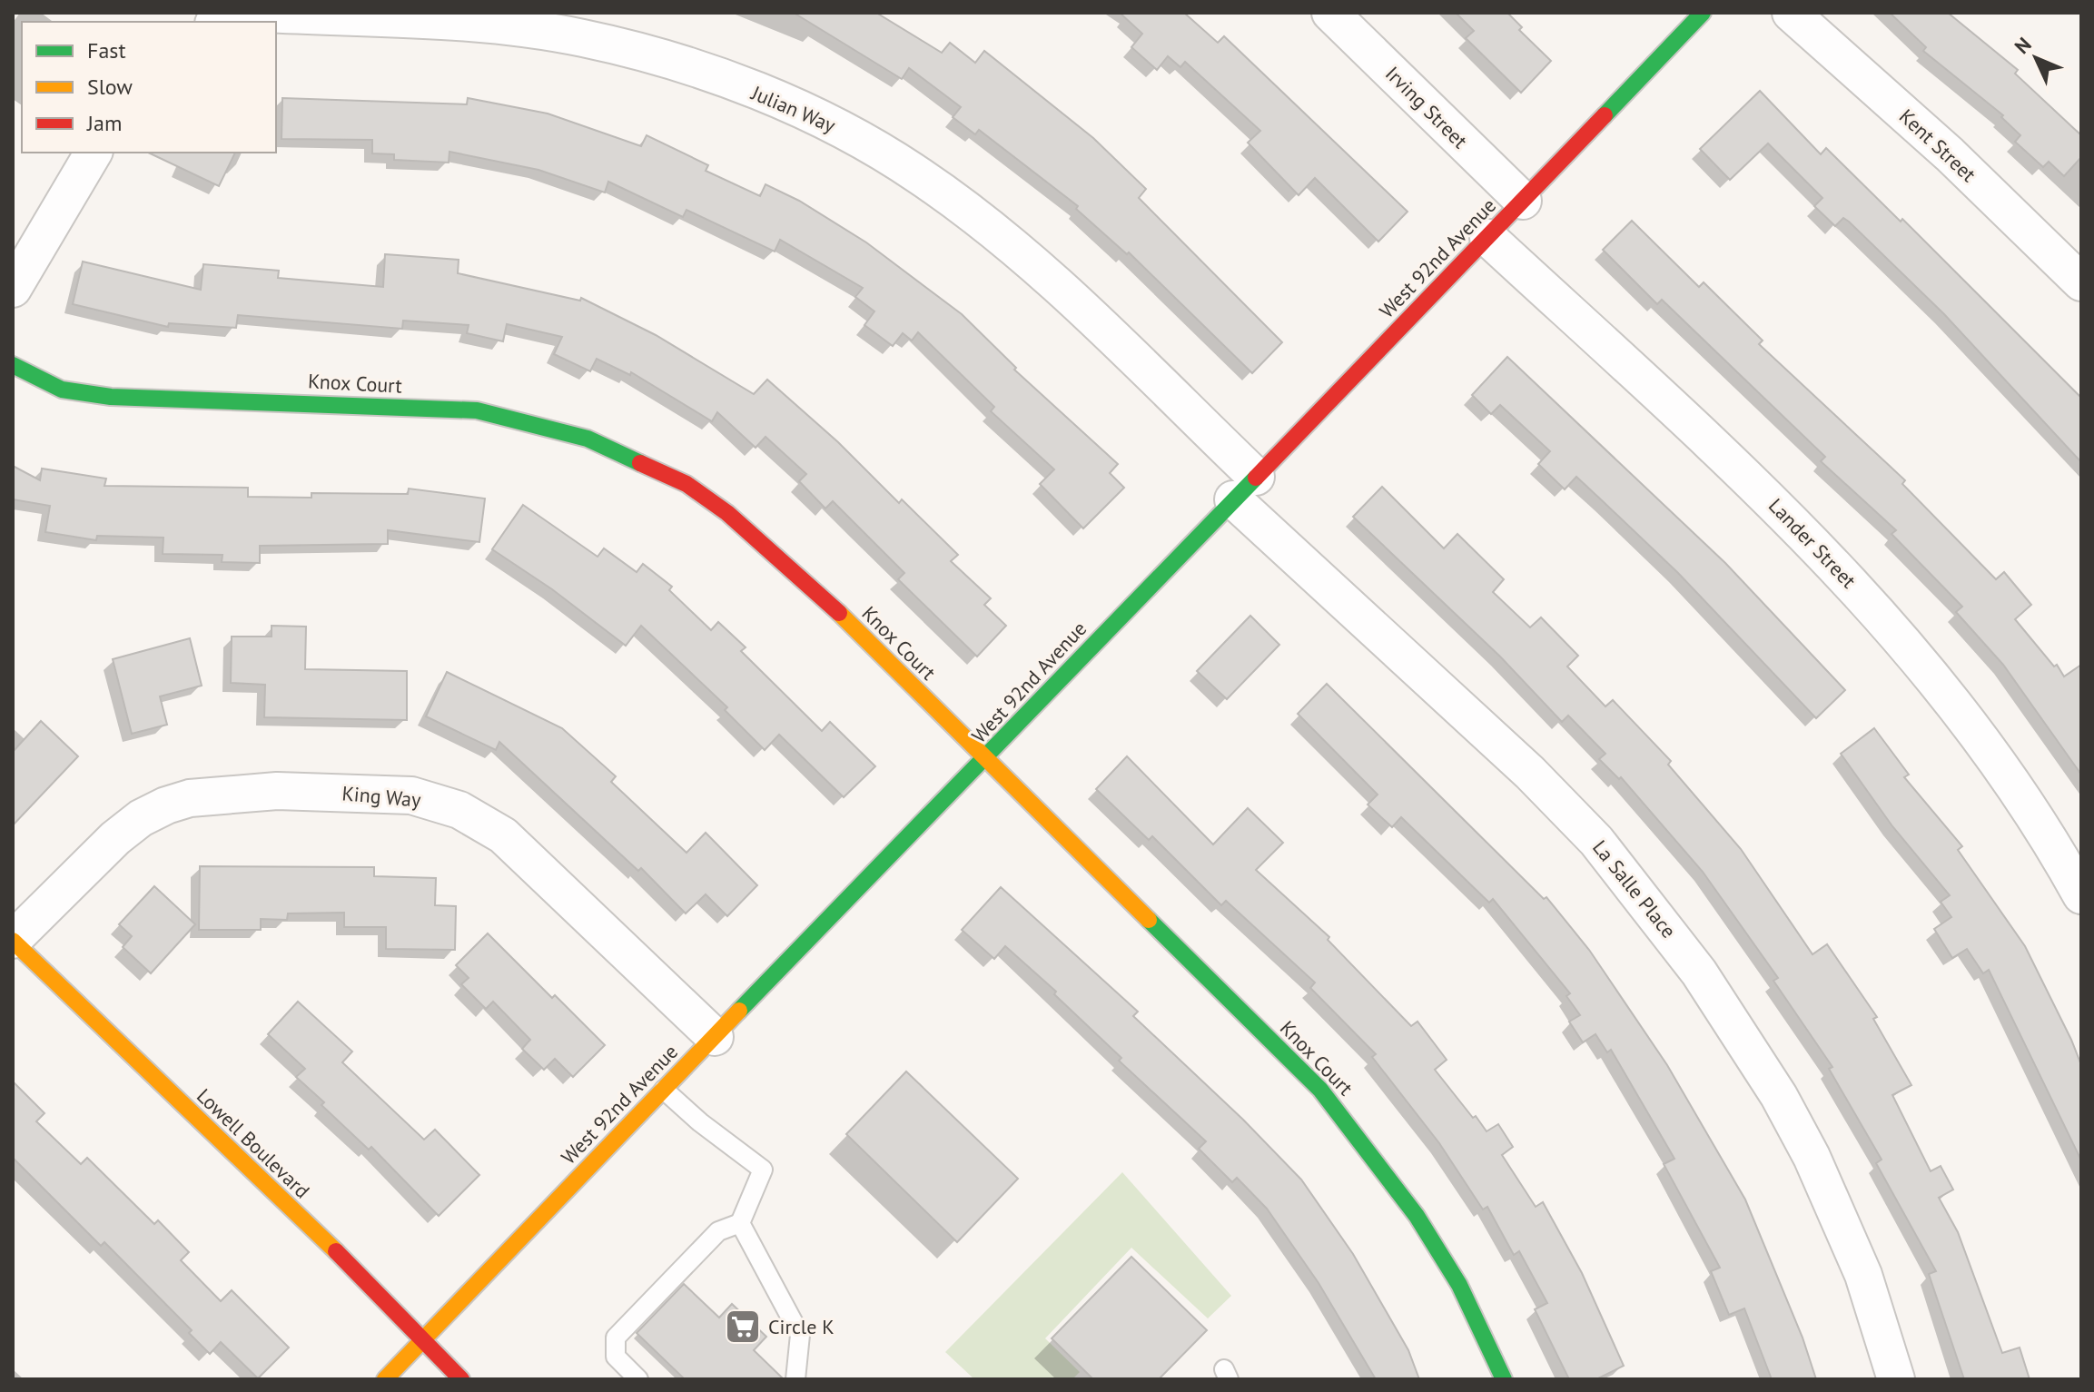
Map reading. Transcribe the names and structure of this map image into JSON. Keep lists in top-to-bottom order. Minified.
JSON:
{"streets":{"street":["Irving Street","Julian Way","Kent Street","West 92nd Avenue","Knox Court","Lander Street","King Way","La Salle Place","Lowell Boulevard"]},"crossings":[["Irving Street","West 92nd Avenue"],["Julian Way","West 92nd Avenue"],["Julian Way","La Salle Place"],["West 92nd Avenue","Knox Court"],["West 92nd Avenue","Lander Street"],["West 92nd Avenue","King Way"],["West 92nd Avenue","La Salle Place"],["West 92nd Avenue","Lowell Boulevard"],["King Way","Lowell Boulevard"]],"places":{"supermarket":["Circle K"]},"legend":["Fast","Slow","Jam"],"north":"top left"}
